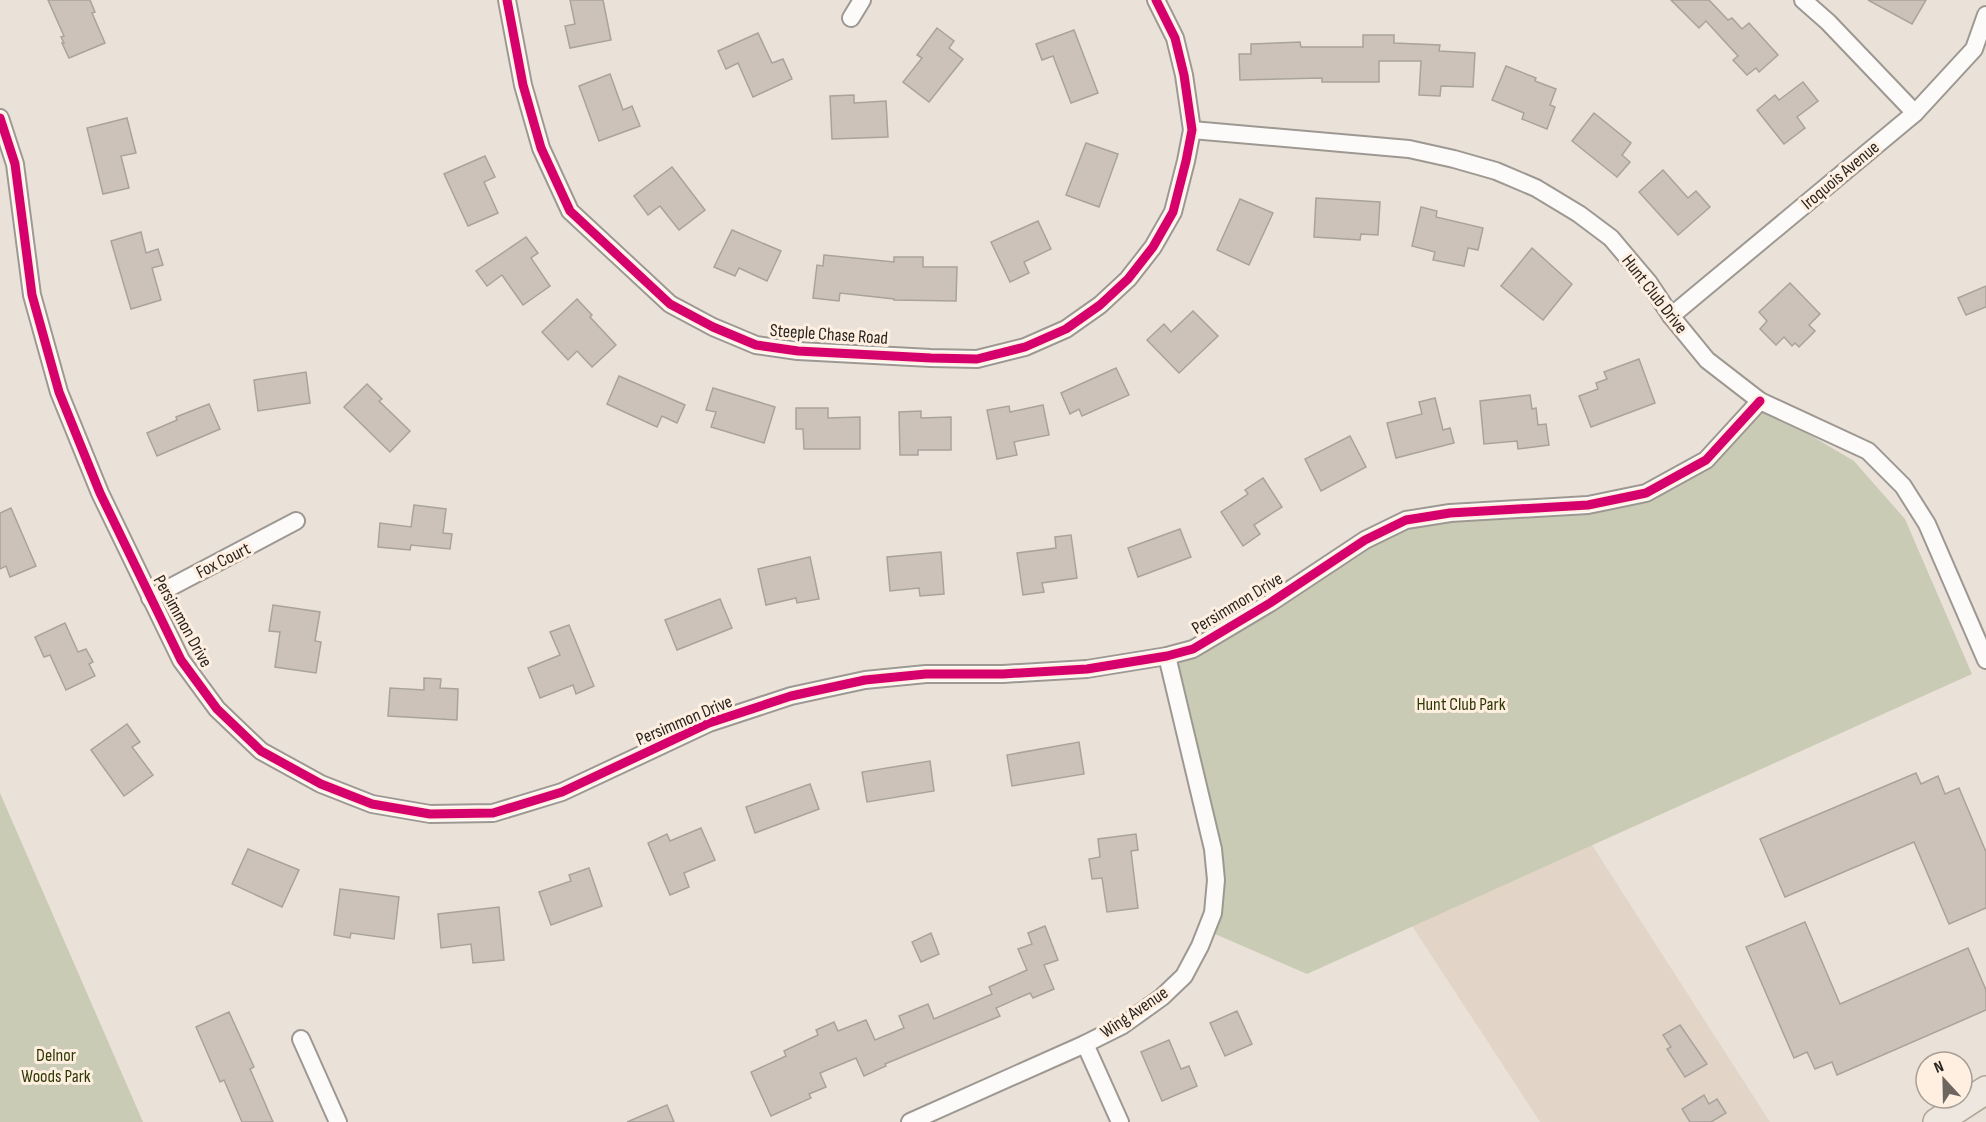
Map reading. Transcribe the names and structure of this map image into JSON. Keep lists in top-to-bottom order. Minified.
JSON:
{"streets":{"street":["Iroquois Avenue","Hunt Club Drive","Steeple Chase Road","Fox Court","Persimmon Drive","Wing Avenue"]},"crossings":[["Iroquois Avenue","Hunt Club Drive"],["Hunt Club Drive","Steeple Chase Road"],["Hunt Club Drive","Persimmon Drive"],["Fox Court","Persimmon Drive"],["Persimmon Drive","Wing Avenue"]],"parks":["Hunt Club Park","Delnor Woods Park"],"north":"top"}
